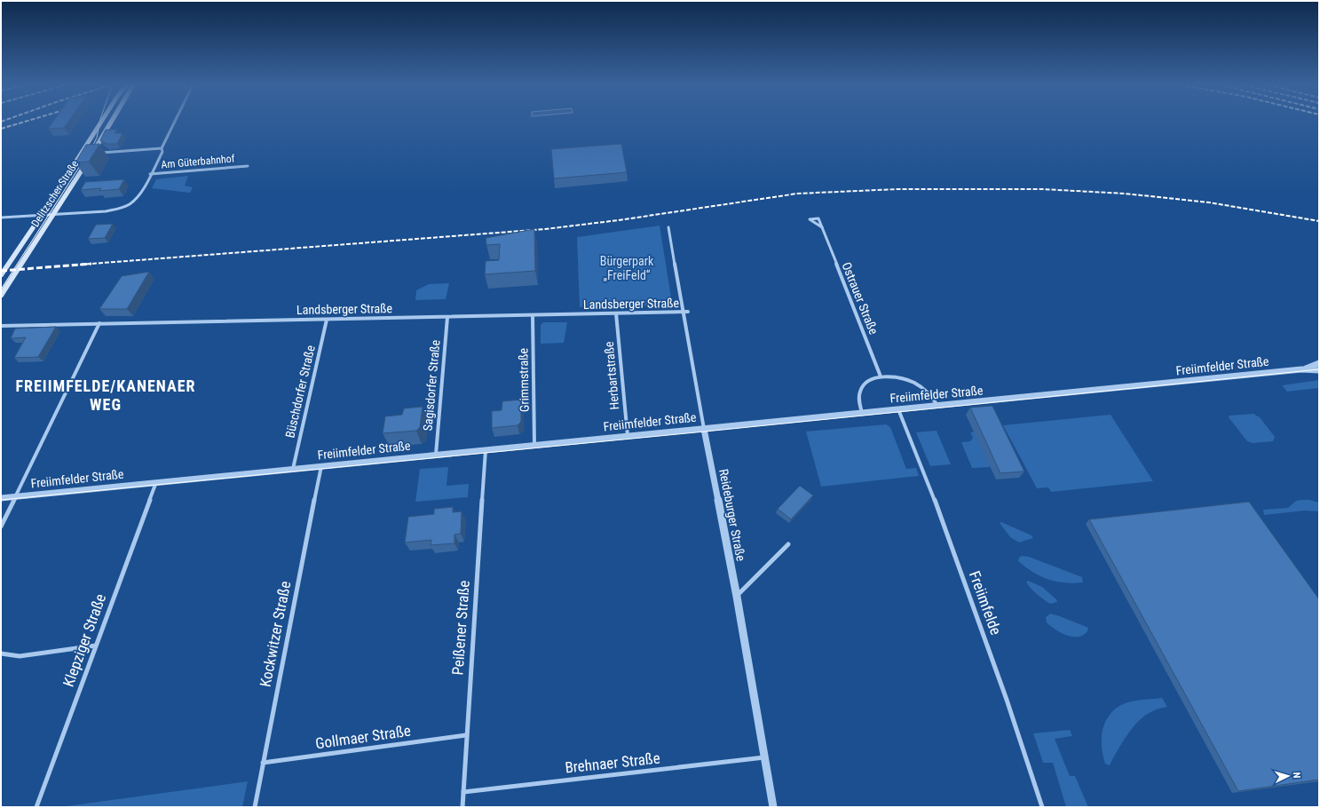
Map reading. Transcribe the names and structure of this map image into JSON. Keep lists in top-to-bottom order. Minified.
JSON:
{"streets":{"main road":["Delitzscher Straße"],"street":["Am Güterbahnhof","Ostrauer Straße","Landsberger Straße","Freiimfelder Straße","Herbartstraße","Grimmstraße","Sagisdorfer Straße","Büschdorfer Straße","Reideburger Straße","Freiimfelde","Peißener Straße","Kockwitzer Straße","Klepziger Straße","Gollmaer Straße","Brehnaer Straße"]},"crossings":[["Am Güterbahnhof","Delitzscher Straße"],["Landsberger Straße","Herbartstraße"],["Landsberger Straße","Grimmstraße"],["Landsberger Straße","Sagisdorfer Straße"],["Landsberger Straße","Büschdorfer Straße"],["Landsberger Straße","Reideburger Straße"],["Freiimfelder Straße","Herbartstraße"],["Freiimfelder Straße","Grimmstraße"],["Freiimfelder Straße","Sagisdorfer Straße"],["Freiimfelder Straße","Büschdorfer Straße"],["Freiimfelder Straße","Reideburger Straße"],["Freiimfelder Straße","Freiimfelde"],["Freiimfelder Straße","Peißener Straße"],["Freiimfelder Straße","Kockwitzer Straße"],["Freiimfelder Straße","Klepziger Straße"],["Reideburger Straße","Brehnaer Straße"],["Peißener Straße","Gollmaer Straße"],["Peißener Straße","Brehnaer Straße"],["Kockwitzer Straße","Gollmaer Straße"]],"districts":["FREIIMFELDE/KANENAER WEG"],"parks":["Bürgerpark „FreiFeld“"],"north":"right"}
